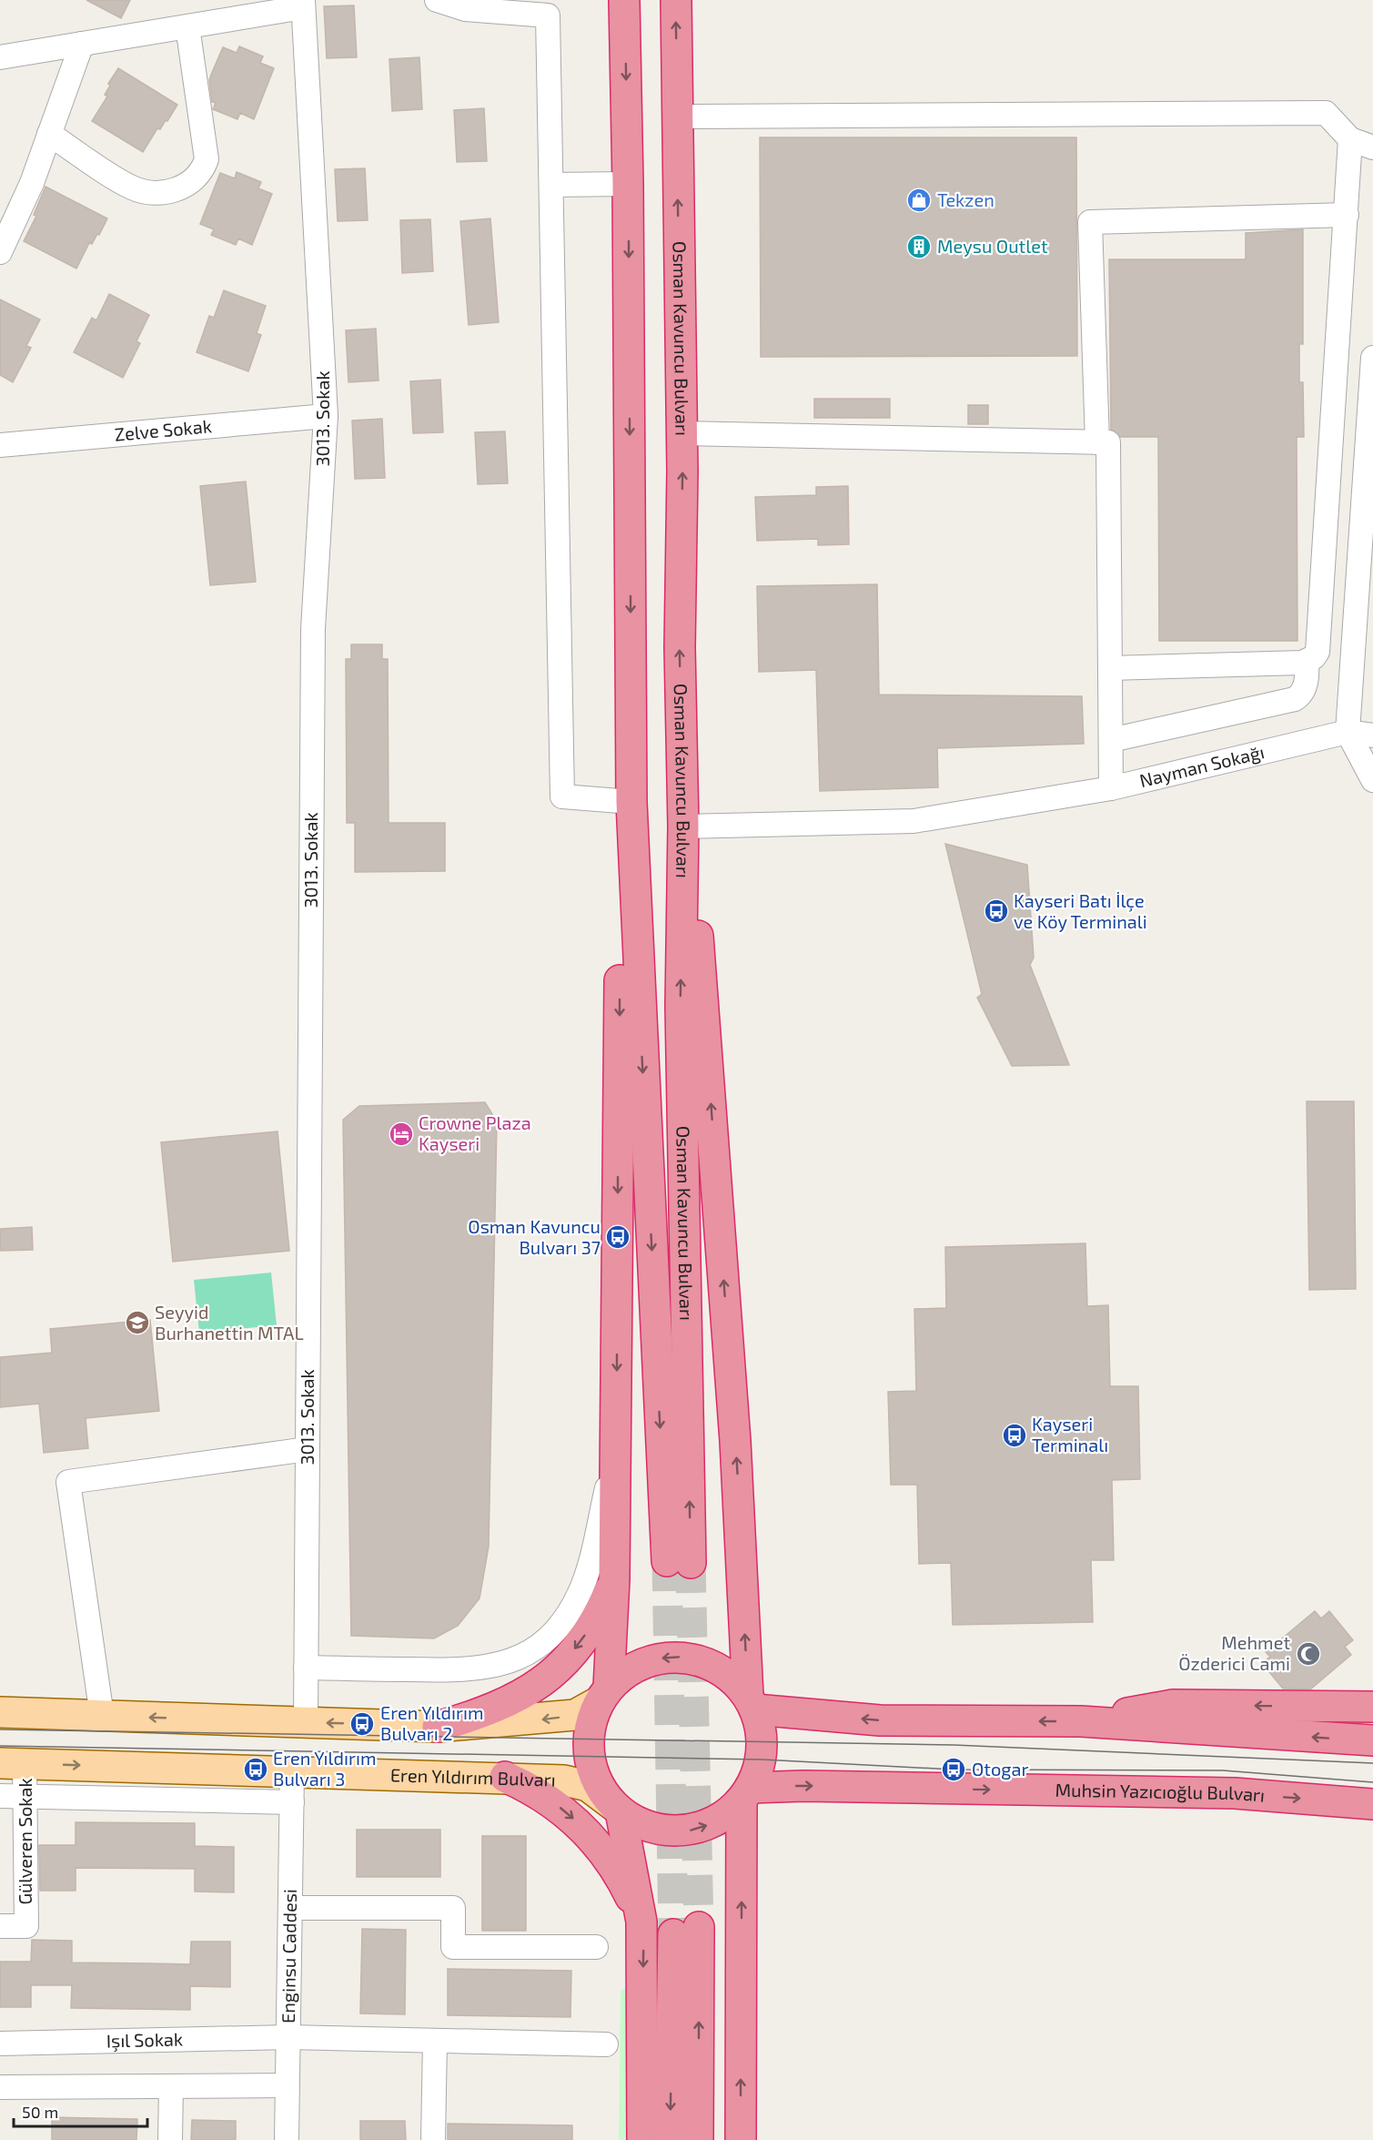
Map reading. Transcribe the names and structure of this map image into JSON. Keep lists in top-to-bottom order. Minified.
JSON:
{"streets":{"highway":["Osman Kavuncu Bulvarı","Muhsin Yazıcıoğlu Bulvarı"],"main road":["Eren Yıldırım Bulvarı"],"street":["3013. Sokak","Zelve Sokak","Nayman Sokağı","Gülveren Sokak","Enginsu Caddesi","Işıl Sokak"]},"crossings":[["Osman Kavuncu Bulvarı","Nayman Sokağı"],["3013. Sokak","Zelve Sokak"],["Eren Yıldırım Bulvarı","Muhsin Yazıcıoğlu Bulvarı"],["Eren Yıldırım Bulvarı","Gülveren Sokak"],["Eren Yıldırım Bulvarı","Enginsu Caddesi"],["Enginsu Caddesi","Işıl Sokak"]],"places":{"shop":["Tekzen"],"building":["Meysu Outlet"],"bus stop":["Kayseri Batı İlçe ve Köy Terminali","Osman Kavuncu Bulvarı 37","Kayseri Terminalı","Eren Yıldırım Bulvarı 2","Eren Yıldırım Bulvarı 3","Otogar"],"hotel":["Crowne Plaza Kayseri"],"school or university":["Seyyid Burhanettin MTAL"],"mosque":["Mehmet Özderici Cami"]},"scale_bar":"50 m"}
